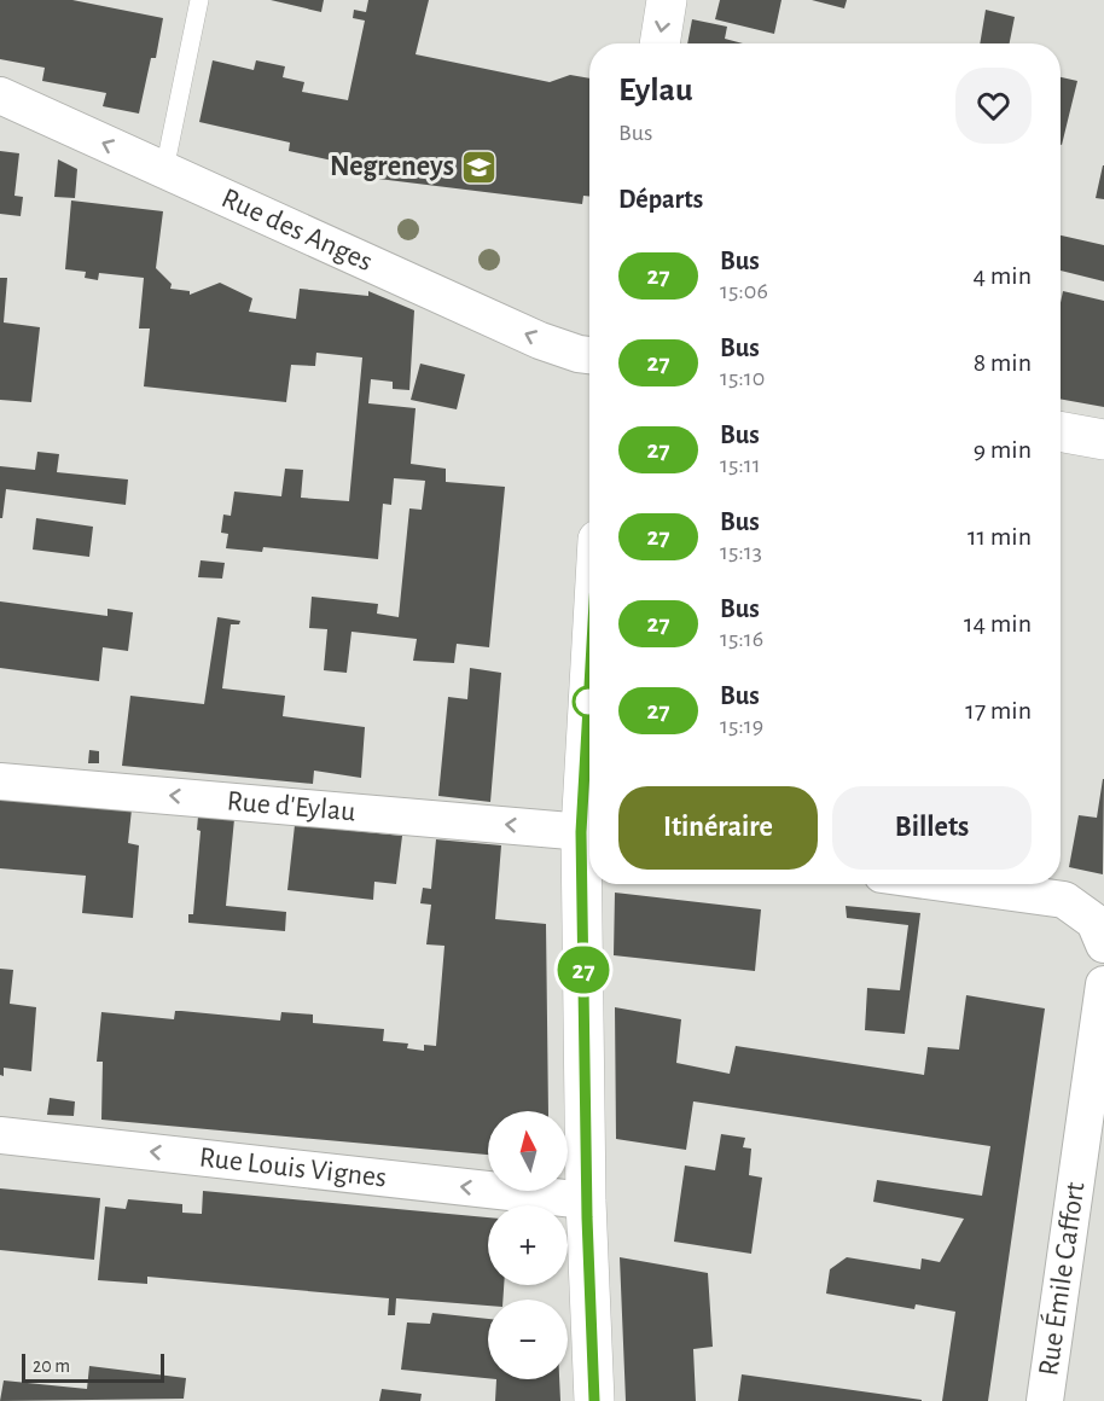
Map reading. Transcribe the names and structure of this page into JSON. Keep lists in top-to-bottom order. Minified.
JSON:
{"streets":{"street":["Rue des Anges","Rue d'Eylau","Rue Louis Vignes","Rue Émile Caffort"]},"one_way":["Rue des Anges","Rue d'Eylau","Rue Louis Vignes"],"places":{"school or university":["Negreneys"]},"lines":["bus line 27"],"scale_bar":"20 m","north":"top","page":{"on_map":"27","heading":[["Eylau","Bus"],"Départs"],"list":[{"mark":"27","name":"Bus","note":"15:06","value":"4 min"},{"mark":"27","name":"Bus","note":"15:10","value":"8 min"},{"mark":"27","name":"Bus","note":"15:11","value":"9 min"},{"mark":"27","name":"Bus","note":"15:13","value":"11 min"},{"mark":"27","name":"Bus","note":"15:16","value":"14 min"},{"mark":"27","name":"Bus","note":"15:19","value":"17 min"}],"buttons":["Itinéraire","Billets"],"map_buttons":["+","−"],"scale":"20 m"}}
